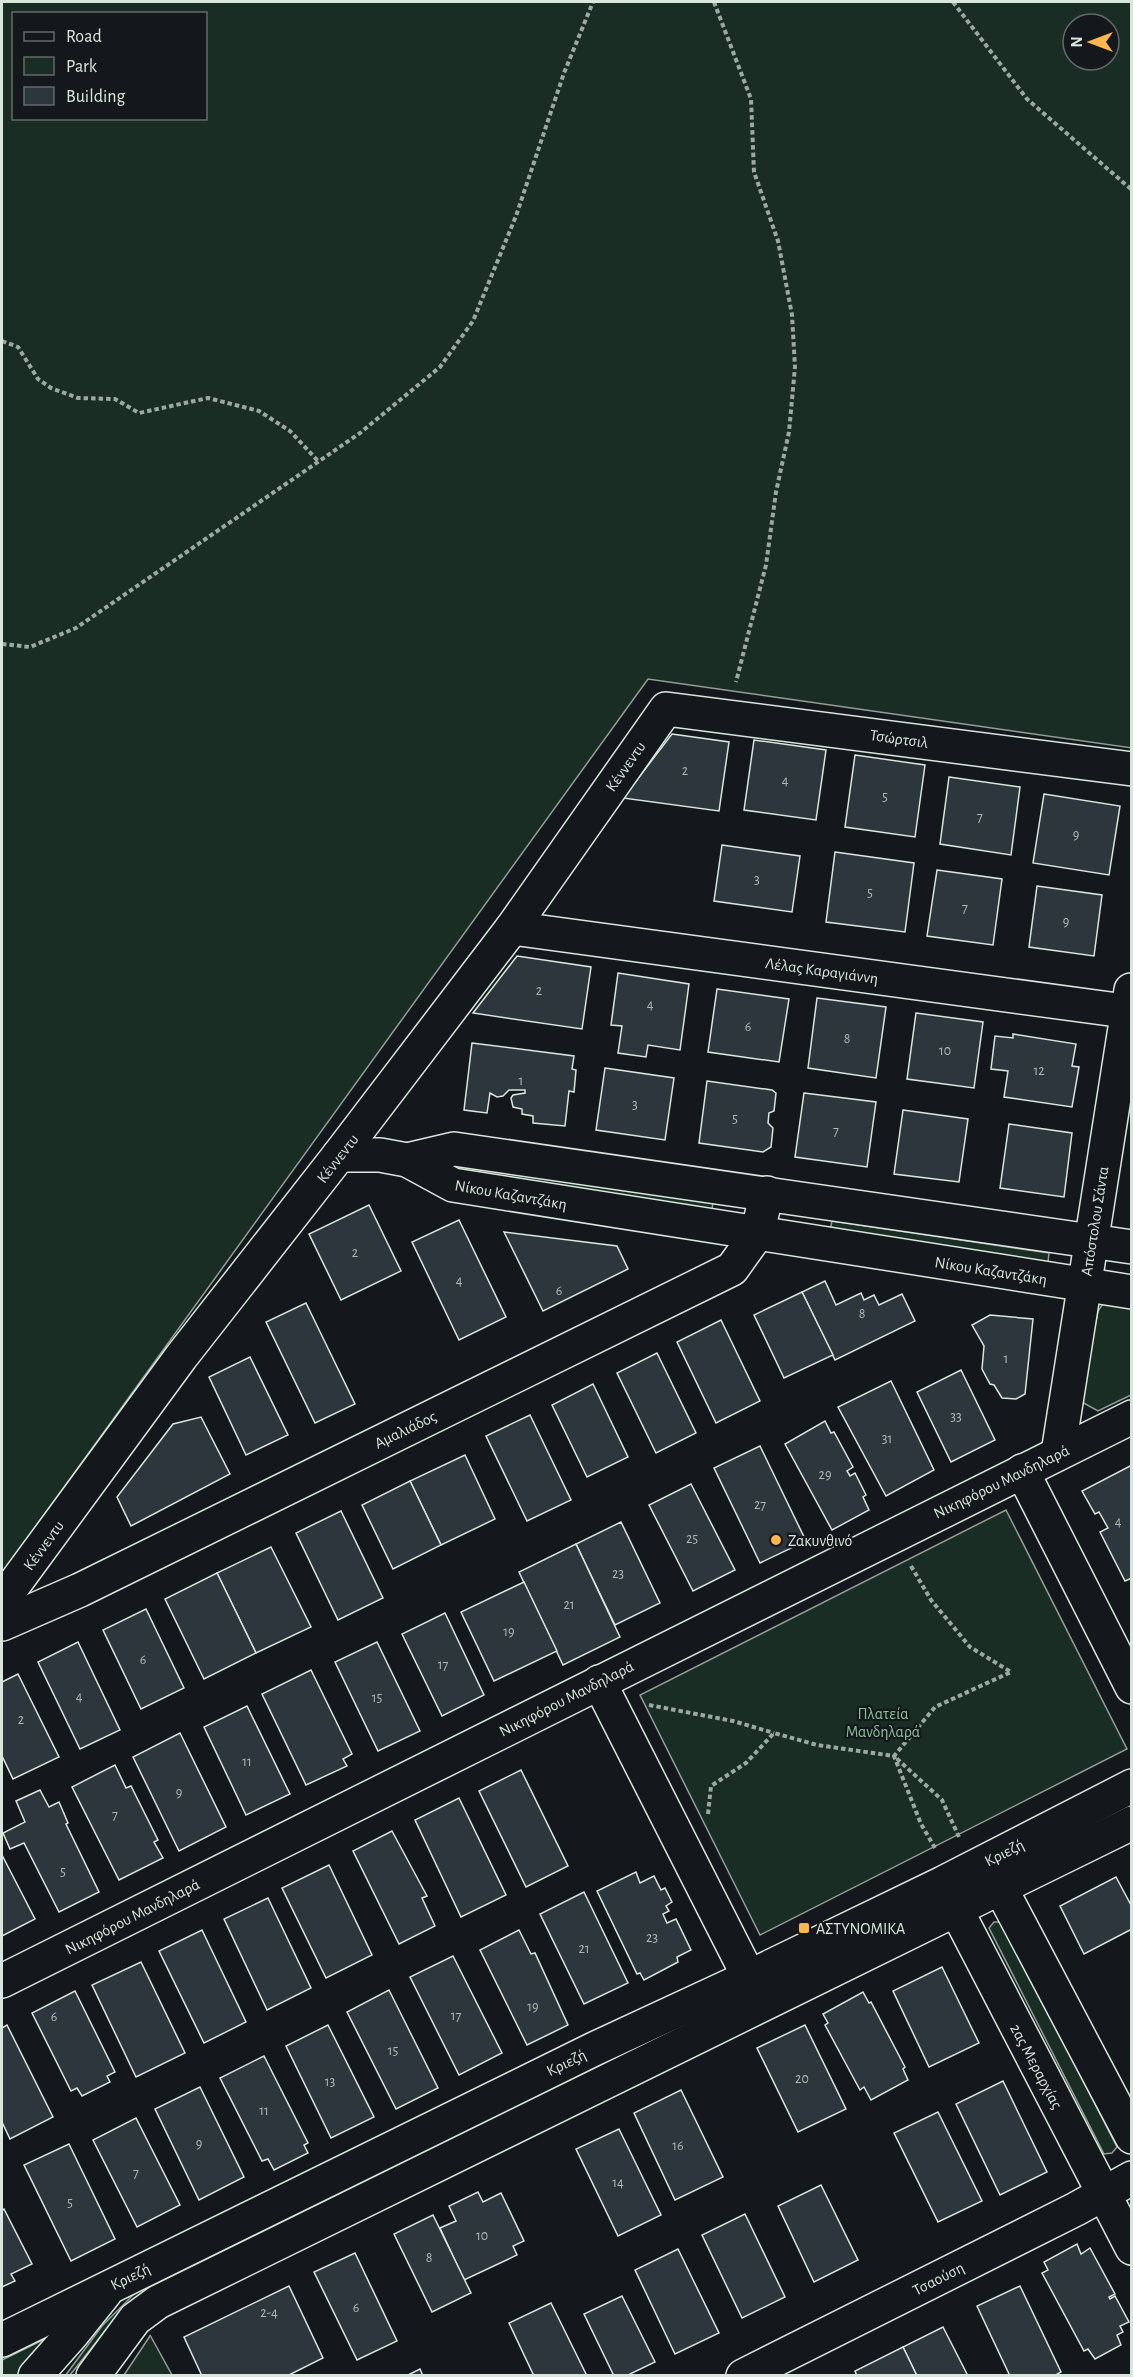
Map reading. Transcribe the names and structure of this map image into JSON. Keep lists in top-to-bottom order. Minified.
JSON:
{"streets":{"street":["Τσώρτσιλ","Κέννεντυ","Λέλας Καραγιάννη","Νίκου Καζαντζάκη","Απόστολου Σάντα","Αμαλιάδος","Νικηφόρου Μανδηλαρά","Κριεζή","2ας Μεραρχίας","Τσαούση"]},"crossings":[["Τσώρτσιλ","Κέννεντυ"],["Κέννεντυ","Λέλας Καραγιάννη"],["Λέλας Καραγιάννη","Απόστολου Σάντα"],["Νίκου Καζαντζάκη","Απόστολου Σάντα"],["Νίκου Καζαντζάκη","Αμαλιάδος"],["Απόστολου Σάντα","Νικηφόρου Μανδηλαρά"],["Κριεζή","2ας Μεραρχίας"],["2ας Μεραρχίας","Τσαούση"]],"parks":["Πλατεία Μανδηλαρά"],"places":{"other":["Ζακυνθινό"],"transit":["ΑΣΤΥΝΟΜΙΚΑ"]},"house_numbers":["2","4","5","7","9","3","5","7","9","2","4","6","8","10","12","1","3","5","7","2","4","6","8","1","33","31","29","27","4","25","23","21","19","6","17","4","15","2","11","9","7","5","23","21","19","17","6","15","20","13","11","9","16","7","14","5","10","8","6","2-4"],"legend":["Road","Park","Building"],"north":"left"}
